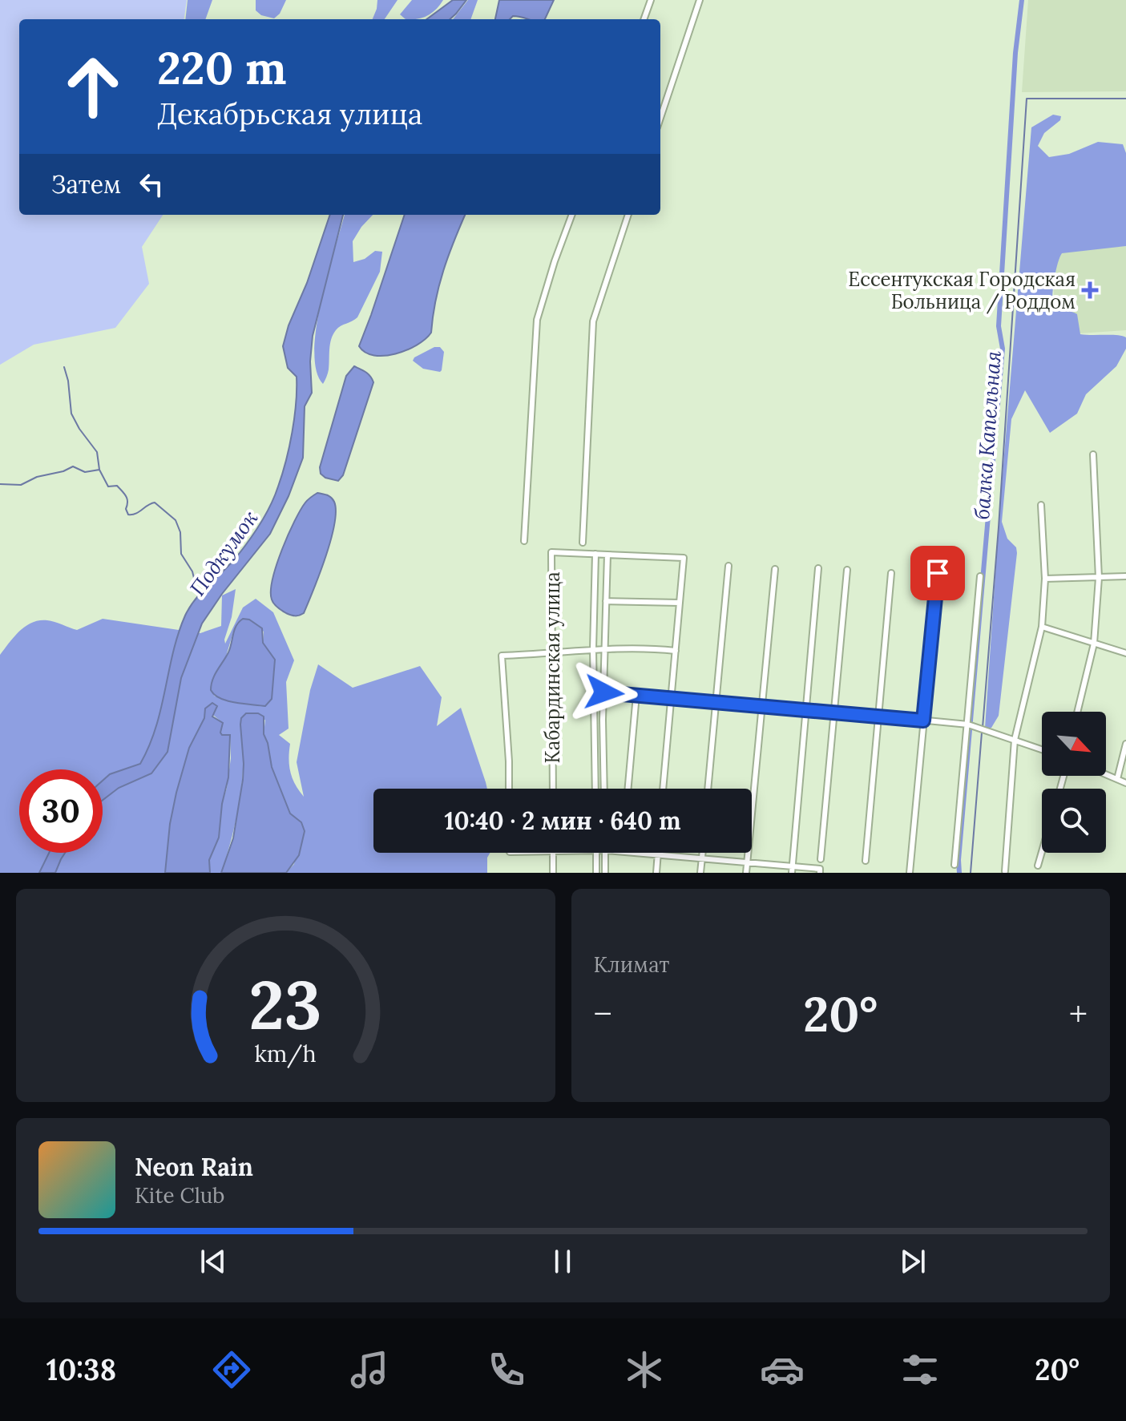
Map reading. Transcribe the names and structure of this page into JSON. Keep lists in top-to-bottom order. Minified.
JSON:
{"streets":{"street":["Кабардинская улица"]},"water":["балка Капельная","Подкумок"],"places":{"health":["Ессентукская Городская Больница / Роддом"]},"north":"bottom right","page":{"turn":["220 m","Декабрьская улица"],"then":"Затем","limit":"30","trip":"10:40 · 2 мин · 640 m","tile":"Климат","heat":["−","20°","+"],"song":["Neon Rain","Kite Club"],"tabs":["10:38","20°"],"gauge":["23","km/h"]}}
